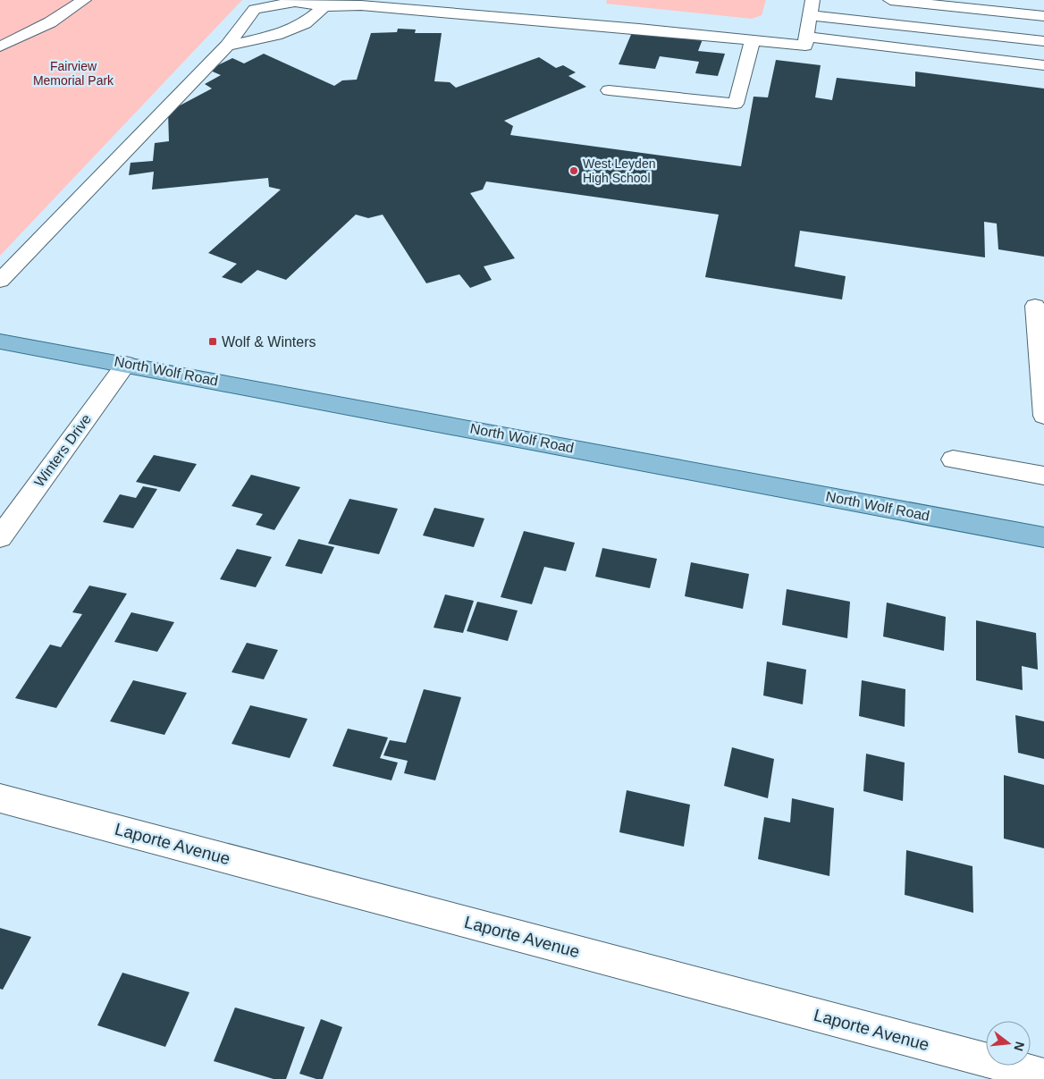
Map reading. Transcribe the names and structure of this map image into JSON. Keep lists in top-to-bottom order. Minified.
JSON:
{"streets":{"main road":["North Wolf Road"],"street":["Winters Drive","Laporte Avenue"]},"crossings":[["North Wolf Road","Winters Drive"]],"parks":["Fairview Memorial Park"],"places":{"other":["West Leyden High School"],"transit":["Wolf & Winters"]},"north":"right"}
